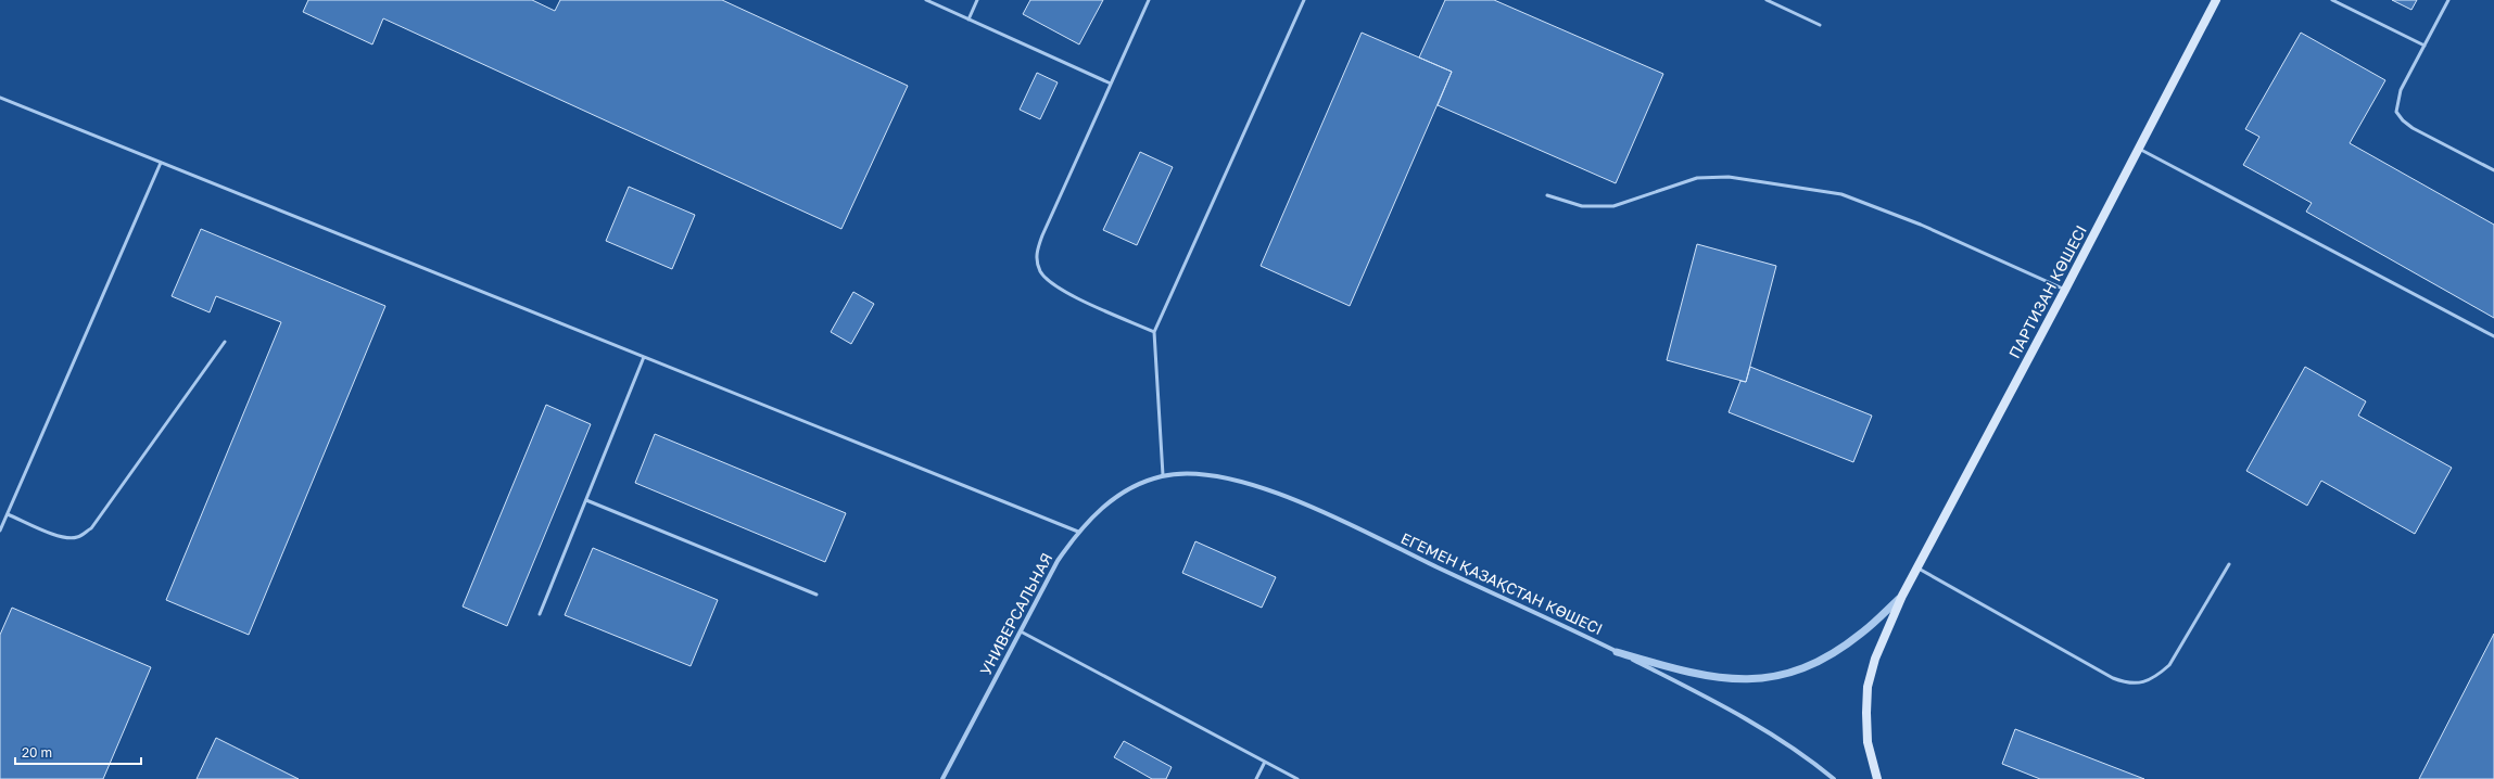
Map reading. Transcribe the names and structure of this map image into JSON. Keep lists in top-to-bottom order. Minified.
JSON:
{"streets":{"main road":["ПАРТИЗАН КӨШЕСІ"],"street":["ЕГЕМЕН ҚАЗАҚСТАН КӨШЕСІ","УНИВЕРСАЛЬНАЯ"]},"crossings":[["ЕГЕМЕН ҚАЗАҚСТАН КӨШЕСІ","УНИВЕРСАЛЬНАЯ"]],"scale_bar":"20 m"}
